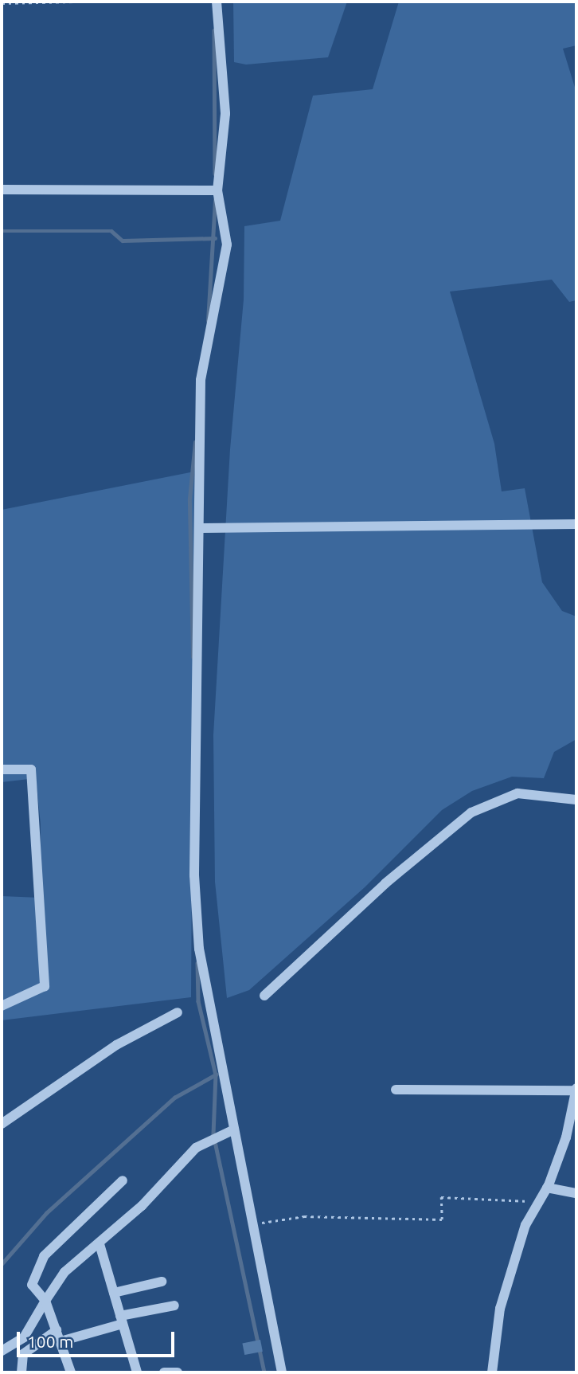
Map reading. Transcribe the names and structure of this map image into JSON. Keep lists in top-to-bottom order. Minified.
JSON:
{"scale_bar":"100 m"}
